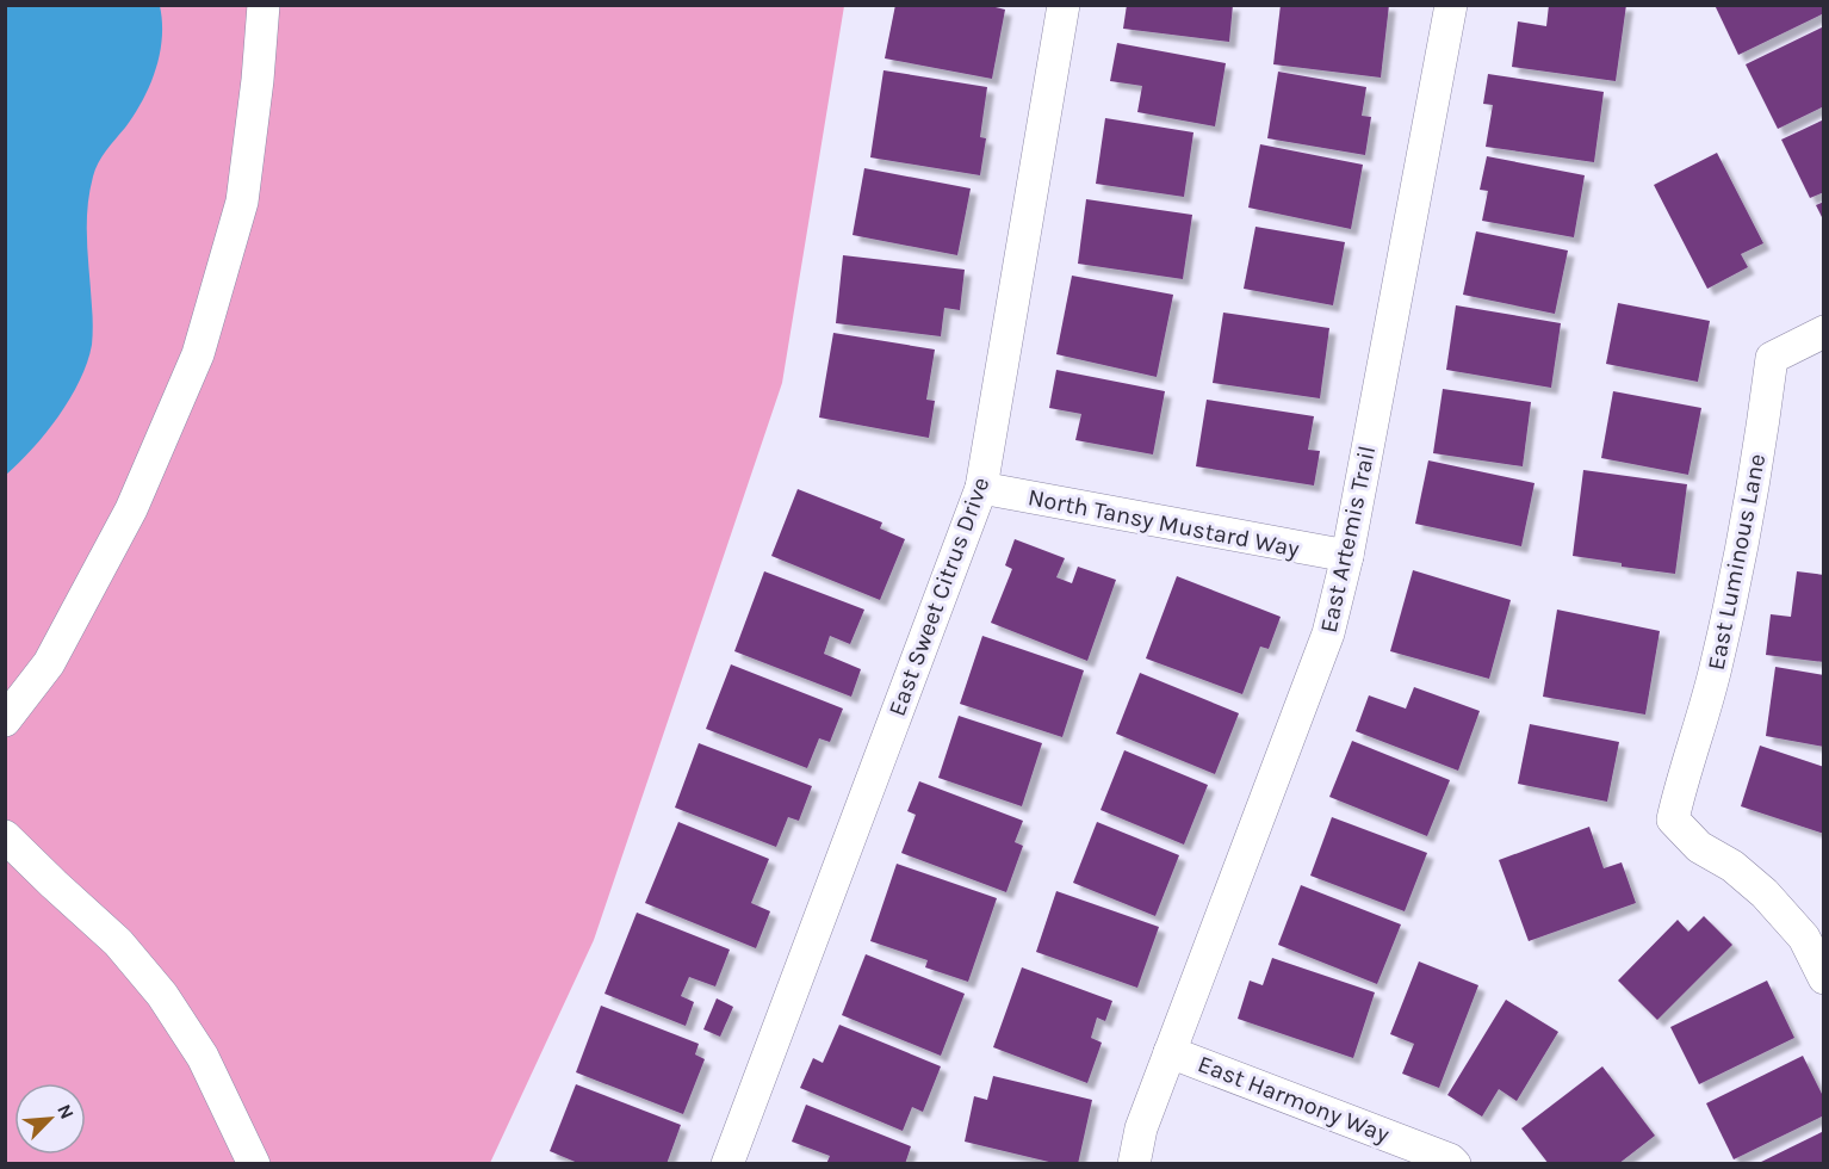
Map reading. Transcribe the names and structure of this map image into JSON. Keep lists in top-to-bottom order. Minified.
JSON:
{"streets":{"street":["North Tansy Mustard Way","East Artemis Trail","East Luminous Lane","East Sweet Citrus Drive","East Harmony Way"]},"crossings":[["North Tansy Mustard Way","East Artemis Trail"],["North Tansy Mustard Way","East Sweet Citrus Drive"],["East Artemis Trail","East Harmony Way"]],"north":"top right"}
